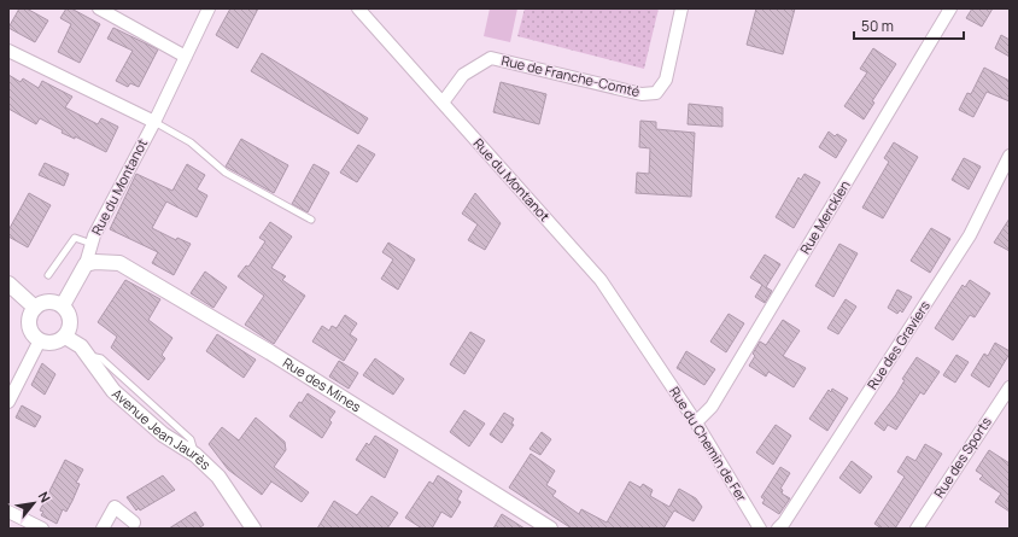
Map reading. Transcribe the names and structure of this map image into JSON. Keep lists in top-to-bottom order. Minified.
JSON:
{"streets":{"street":["Rue de Franche-Comté","Rue du Montanot","Rue Mercklen","Rue des Graviers","Rue des Mines","Avenue Jean Jaurès","Rue du Chemin de Fer","Rue des Sports"]},"crossings":[["Rue de Franche-Comté","Rue du Montanot"],["Rue du Montanot","Rue des Mines"],["Rue du Montanot","Rue du Chemin de Fer"],["Rue Mercklen","Rue du Chemin de Fer"]],"scale_bar":"50 m","north":"top right"}
